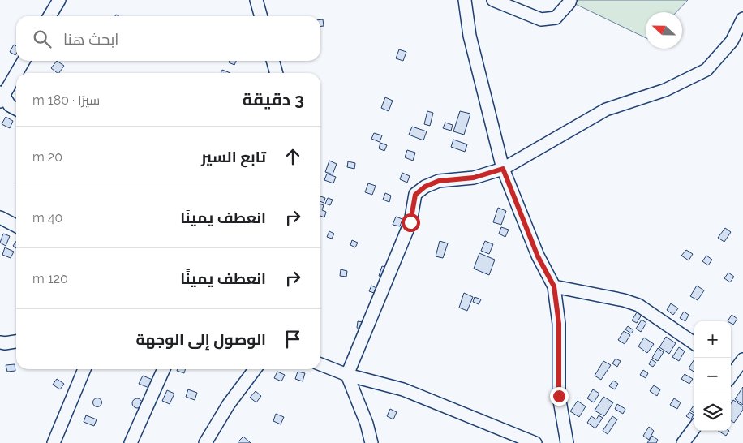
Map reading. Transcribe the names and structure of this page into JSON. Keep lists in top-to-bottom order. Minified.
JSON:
{"north":"left","page":{"search":"ابحث هنا","heading":["3 دقيقة","سيرًا · 180 m"],"list":[["تابع السير","20 m"],["انعطف يمينًا","40 m"],["انعطف يمينًا","120 m"],"الوصول إلى الوجهة"],"map_buttons":["+","−"]}}
